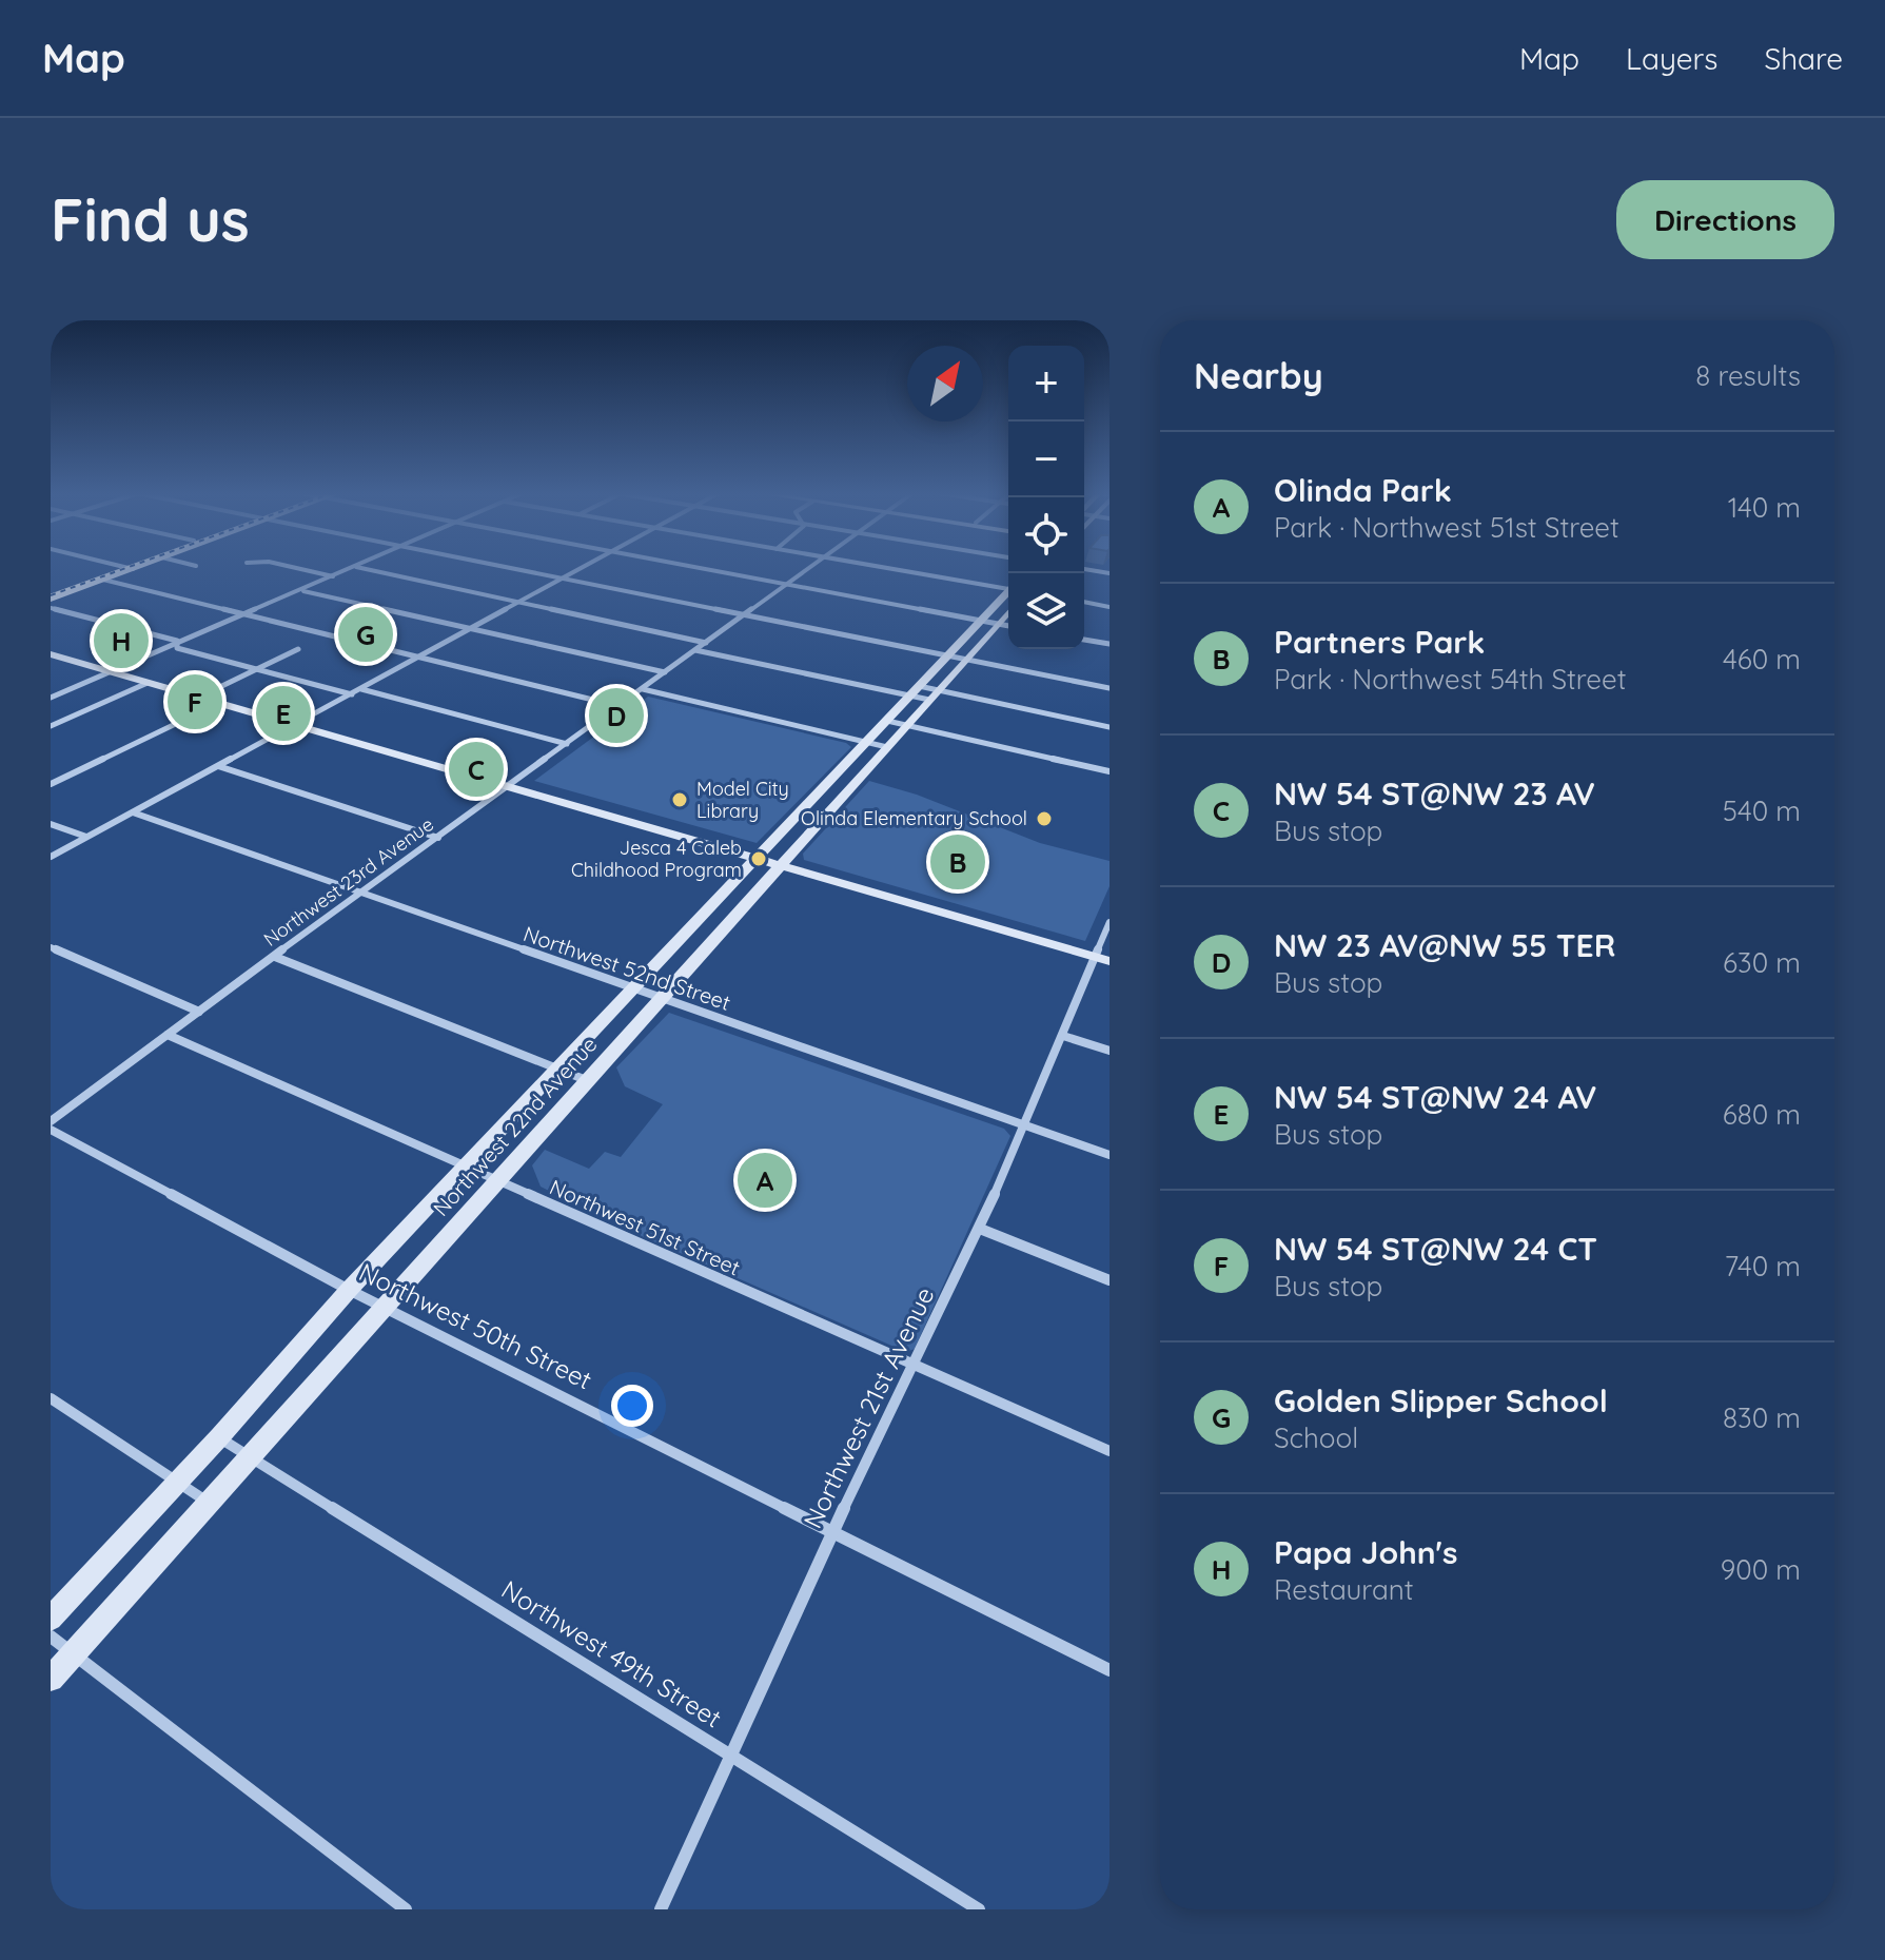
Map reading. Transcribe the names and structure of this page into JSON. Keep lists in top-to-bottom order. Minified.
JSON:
{"streets":{"main road":["Northwest 22nd Avenue"],"street":["Northwest 23rd Avenue","Northwest 52nd Street","Northwest 51st Street","Northwest 50th Street","Northwest 21st Avenue","Northwest 49th Street"]},"crossings":[["Northwest 23rd Avenue","Northwest 52nd Street"],["Northwest 23rd Avenue","Northwest 51st Street"],["Northwest 52nd Street","Northwest 22nd Avenue"],["Northwest 52nd Street","Northwest 21st Avenue"],["Northwest 22nd Avenue","Northwest 51st Street"],["Northwest 22nd Avenue","Northwest 50th Street"],["Northwest 22nd Avenue","Northwest 49th Street"],["Northwest 51st Street","Northwest 21st Avenue"],["Northwest 50th Street","Northwest 21st Avenue"],["Northwest 21st Avenue","Northwest 49th Street"]],"places":["Model City Library","Olinda Elementary School","Jesca 4 Caleb Childhood Program"],"north":"top right","page":{"header":"Map","nav":["Map","Layers","Share"],"buttons":"Directions","title":"Find us","heading":["Nearby","8 results"],"map_buttons":["+","−"],"list":[{"mark":"A","name":"Olinda Park","note":"Park · Northwest 51st Street","value":"140 m"},{"mark":"B","name":"Partners Park","note":"Park · Northwest 54th Street","value":"460 m"},{"mark":"C","name":"NW 54 ST@NW 23 AV","note":"Bus stop","value":"540 m"},{"mark":"D","name":"NW 23 AV@NW 55 TER","note":"Bus stop","value":"630 m"},{"mark":"E","name":"NW 54 ST@NW 24 AV","note":"Bus stop","value":"680 m"},{"mark":"F","name":"NW 54 ST@NW 24 CT","note":"Bus stop","value":"740 m"},{"mark":"G","name":"Golden Slipper School","note":"School","value":"830 m"},{"mark":"H","name":"Papa John's","note":"Restaurant","value":"900 m"}],"pins":["G","H","F","E","D","C","B","A"]}}
